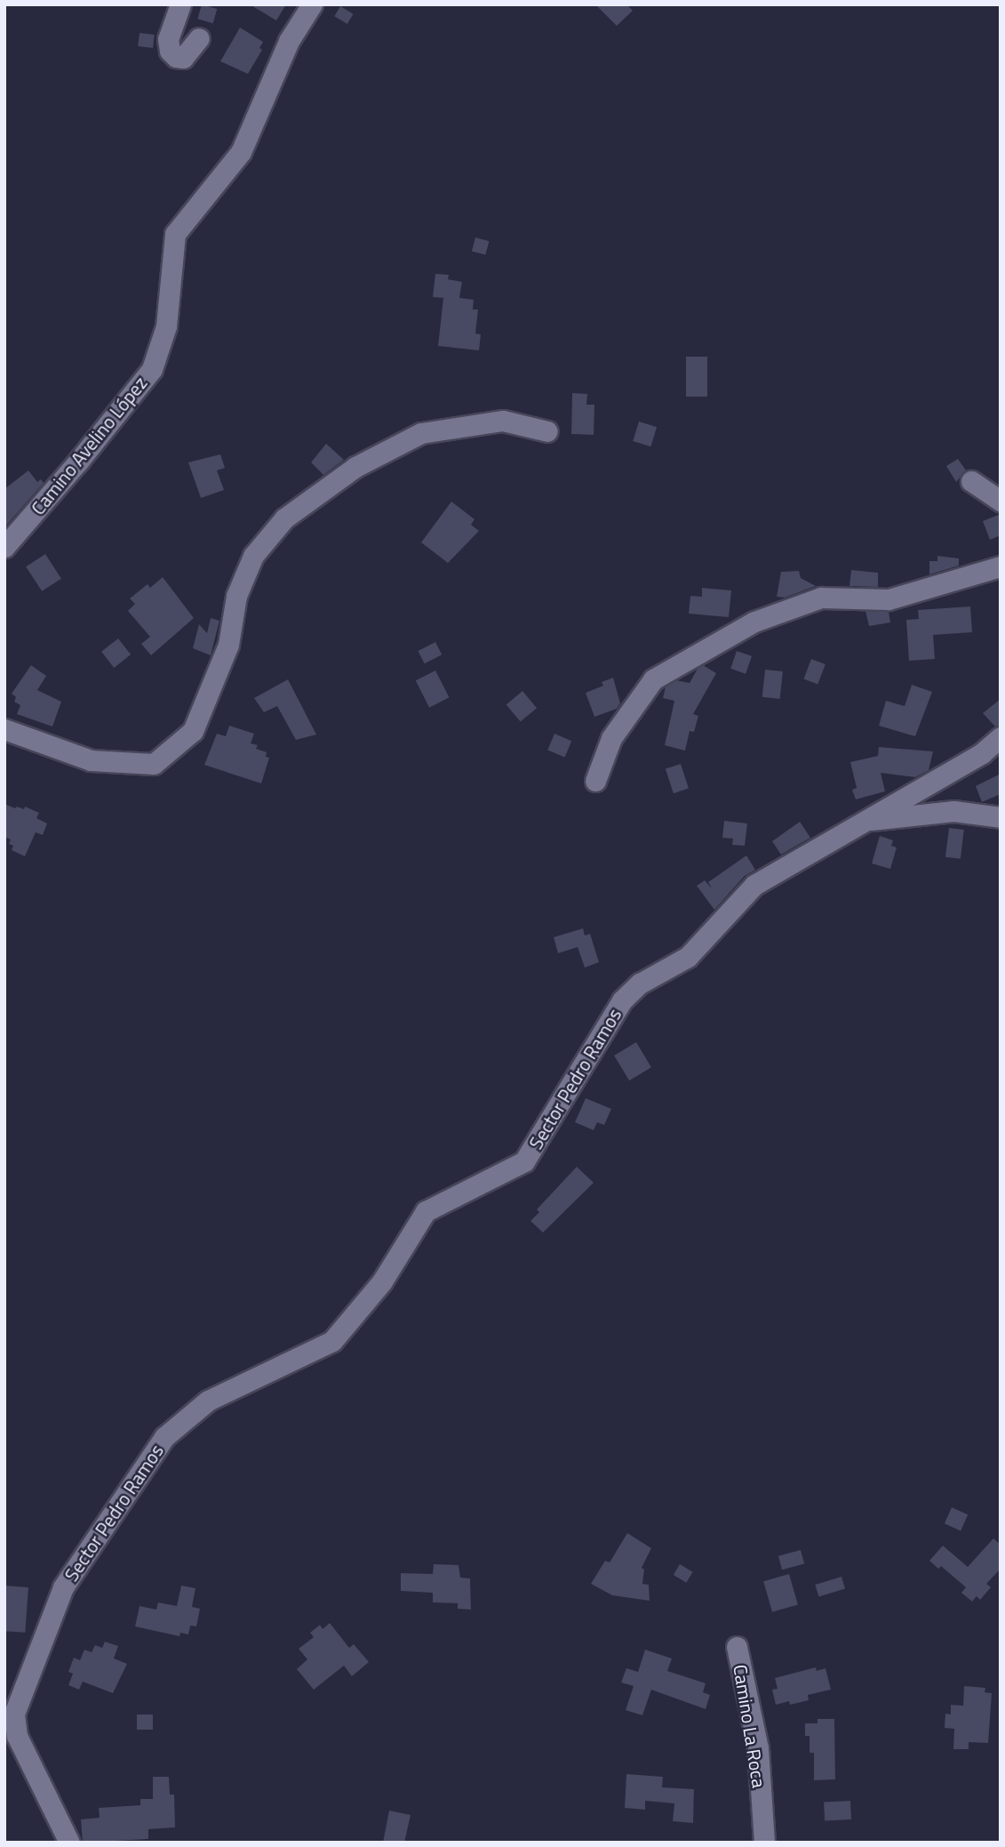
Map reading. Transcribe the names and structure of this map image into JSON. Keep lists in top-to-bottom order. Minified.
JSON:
{"streets":{"street":["Camino Avelino López","Sector Pedro Ramos","Camino La Roca"]}}
